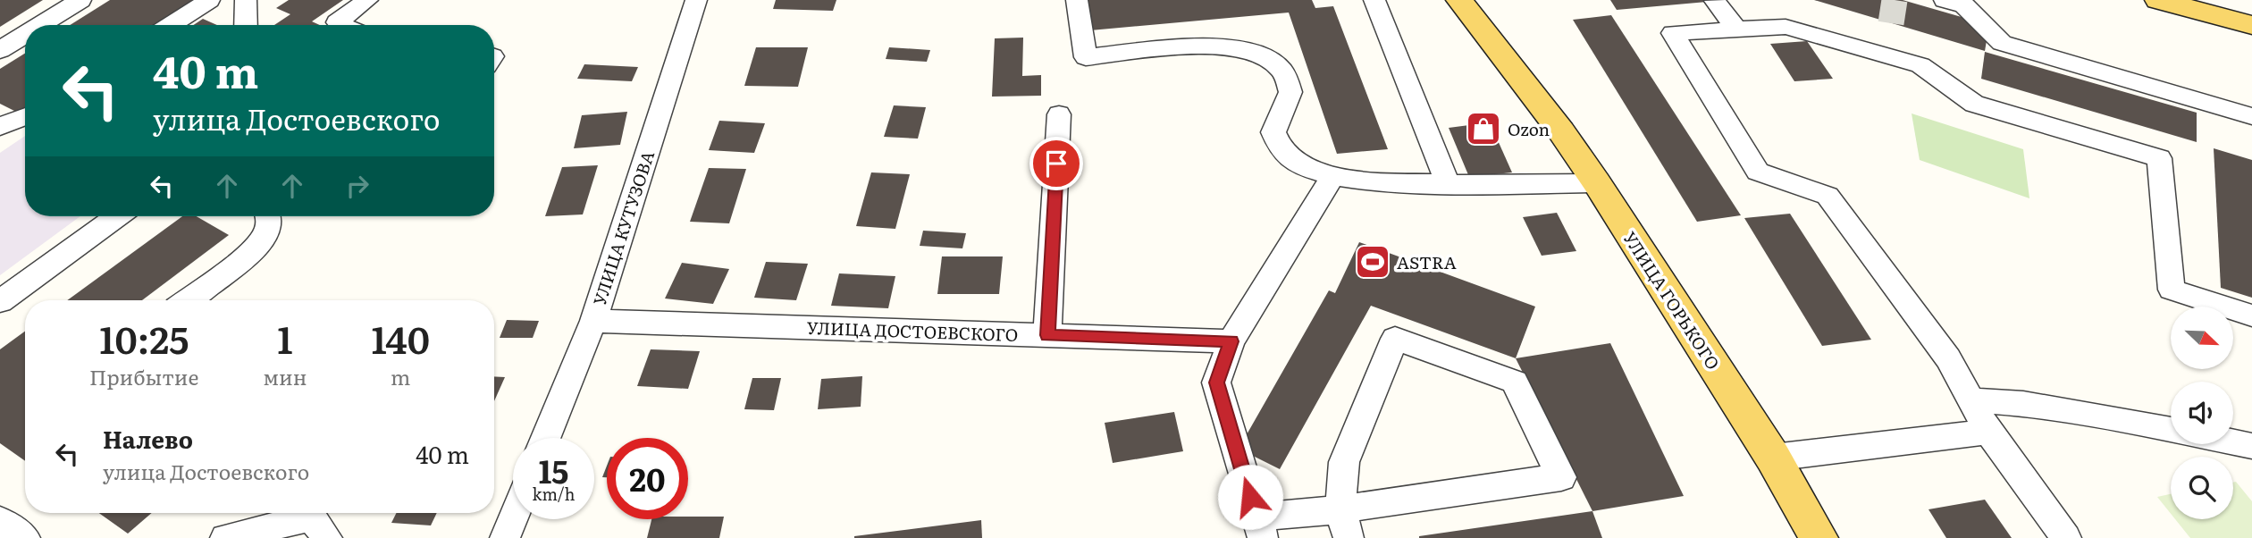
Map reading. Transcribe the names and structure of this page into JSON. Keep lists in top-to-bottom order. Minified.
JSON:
{"streets":{"main road":["УЛИЦА ГОРЬКОГО"],"street":["УЛИЦА КУТУЗОВА","УЛИЦА ДОСТОЕВСКОГО"]},"crossings":[["УЛИЦА КУТУЗОВА","УЛИЦА ДОСТОЕВСКОГО"]],"places":{"shop":["Ozon"],"sports":["ASTRA"]},"north":"bottom right","page":{"turn":["40 m","улица Достоевского"],"eta":["10:25","Прибытие","1","мин","140","m"],"list":[{"name":"Налево","note":"улица Достоевского","value":"40 m"}],"speed":"15 km/h","limit":"20"}}
